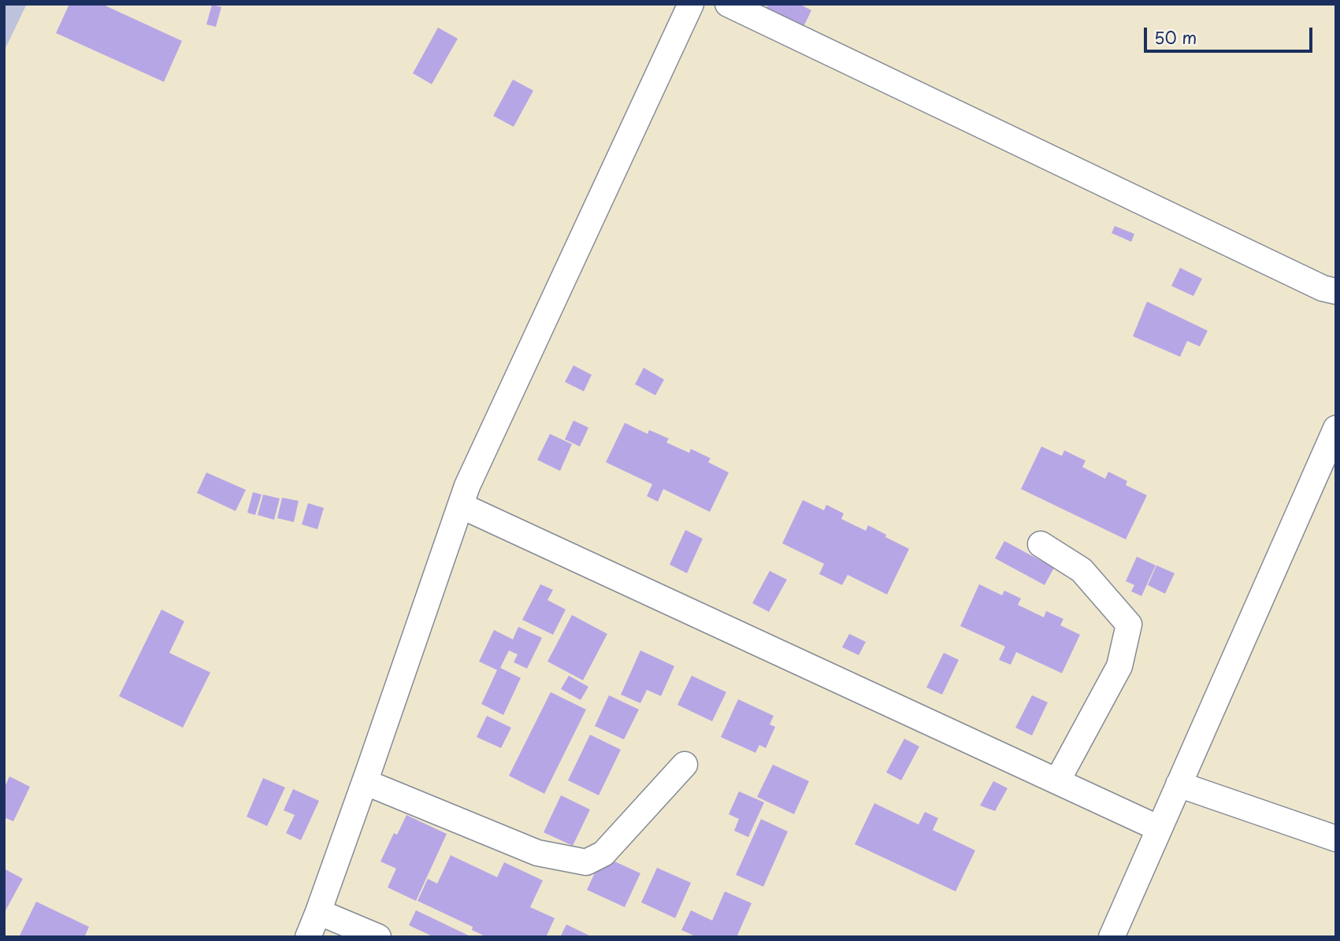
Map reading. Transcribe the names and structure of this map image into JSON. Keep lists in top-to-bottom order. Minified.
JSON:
{"scale_bar":"50 m"}
